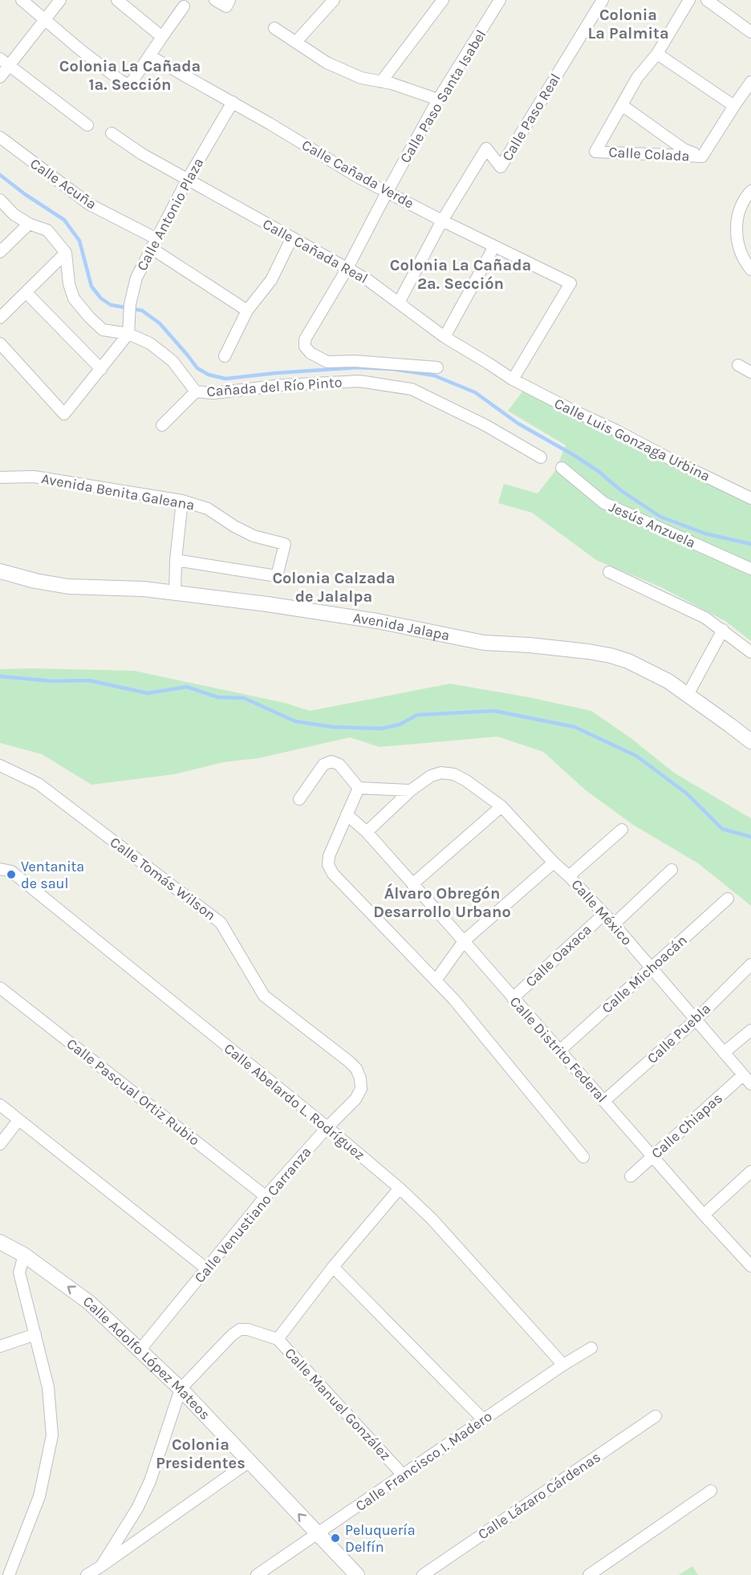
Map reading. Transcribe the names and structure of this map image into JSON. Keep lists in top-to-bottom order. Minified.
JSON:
{"streets":{"street":["Calle Paso Santa Isabel","Calle Paso Real","Calle Colada","Calle Cañada Verde","Calle Acuña","Calle Antonio Plaza","Calle Cañada Real","Cañada del Río Pinto","Calle Luis Gonzaga Urbina","Avenida Benita Galeana","Jesús Anzuela","Avenida Jalapa","Calle Tomás Wilson","Calle México","Calle Oaxaca","Calle Michoacán","Calle Puebla","Calle Distrito Federal","Calle Pascual Ortiz Rubio","Calle Abelardo L. Rodríguez","Calle Chiapas","Calle Venustiano Carranza","Calle Adolfo López Mateos","Calle Manuel González","Calle Francisco I. Madero","Calle Lázaro Cárdenas"]},"crossings":[["Calle Paso Santa Isabel","Calle Cañada Verde"],["Calle Paso Santa Isabel","Calle Cañada Real"],["Calle Paso Real","Calle Cañada Verde"],["Calle Cañada Verde","Calle Antonio Plaza"],["Calle Cañada Verde","Calle Cañada Real"],["Calle Cañada Verde","Calle Luis Gonzaga Urbina"],["Calle Acuña","Calle Antonio Plaza"],["Calle Antonio Plaza","Calle Cañada Real"],["Calle Antonio Plaza","Cañada del Río Pinto"],["Calle Cañada Real","Calle Luis Gonzaga Urbina"],["Calle Tomás Wilson","Calle Venustiano Carranza"],["Calle México","Calle Oaxaca"],["Calle México","Calle Michoacán"],["Calle México","Calle Puebla"],["Calle México","Calle Chiapas"],["Calle Oaxaca","Calle Distrito Federal"],["Calle Michoacán","Calle Distrito Federal"],["Calle Puebla","Calle Distrito Federal"],["Calle Distrito Federal","Calle Chiapas"],["Calle Pascual Ortiz Rubio","Calle Venustiano Carranza"],["Calle Abelardo L. Rodríguez","Calle Venustiano Carranza"],["Calle Abelardo L. Rodríguez","Calle Francisco I. Madero"],["Calle Venustiano Carranza","Calle Adolfo López Mateos"],["Calle Adolfo López Mateos","Calle Manuel González"],["Calle Adolfo López Mateos","Calle Francisco I. Madero"],["Calle Manuel González","Calle Francisco I. Madero"]],"districts":["Colonia La Palmita","Colonia La Cañada 1a. Sección","Colonia La Cañada 2a. Sección","Colonia Calzada de Jalalpa","Álvaro Obregón Desarrollo Urbano","Colonia Presidentes"],"places":["Ventanita de saul","Peluquería Delfín"]}
